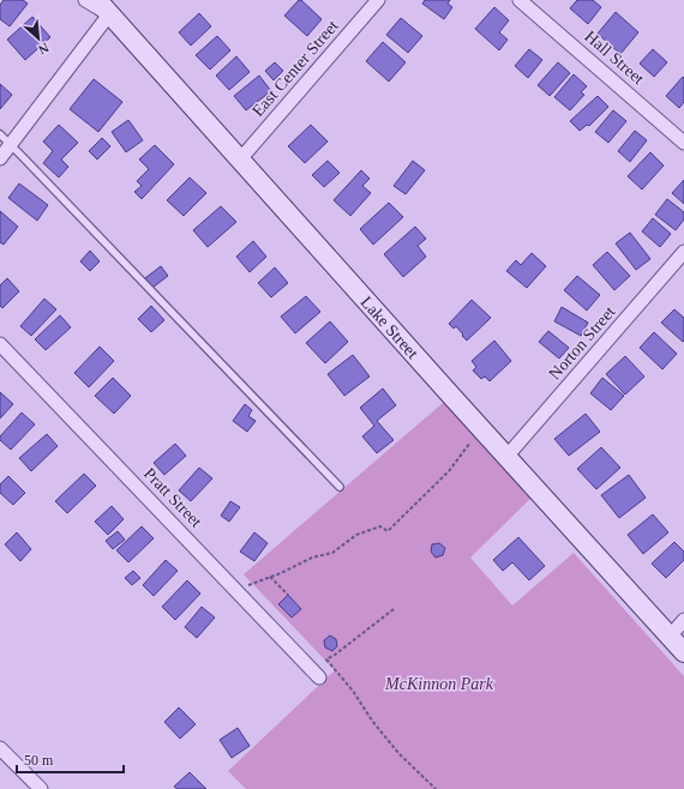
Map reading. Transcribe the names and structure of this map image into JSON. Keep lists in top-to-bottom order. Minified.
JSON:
{"streets":{"main road":["Lake Street"],"street":["Hall Street","East Center Street","Norton Street","Pratt Street"]},"crossings":[["East Center Street","Lake Street"],["Lake Street","Norton Street"]],"parks":["McKinnon Park"],"scale_bar":"50 m","north":"bottom right"}
